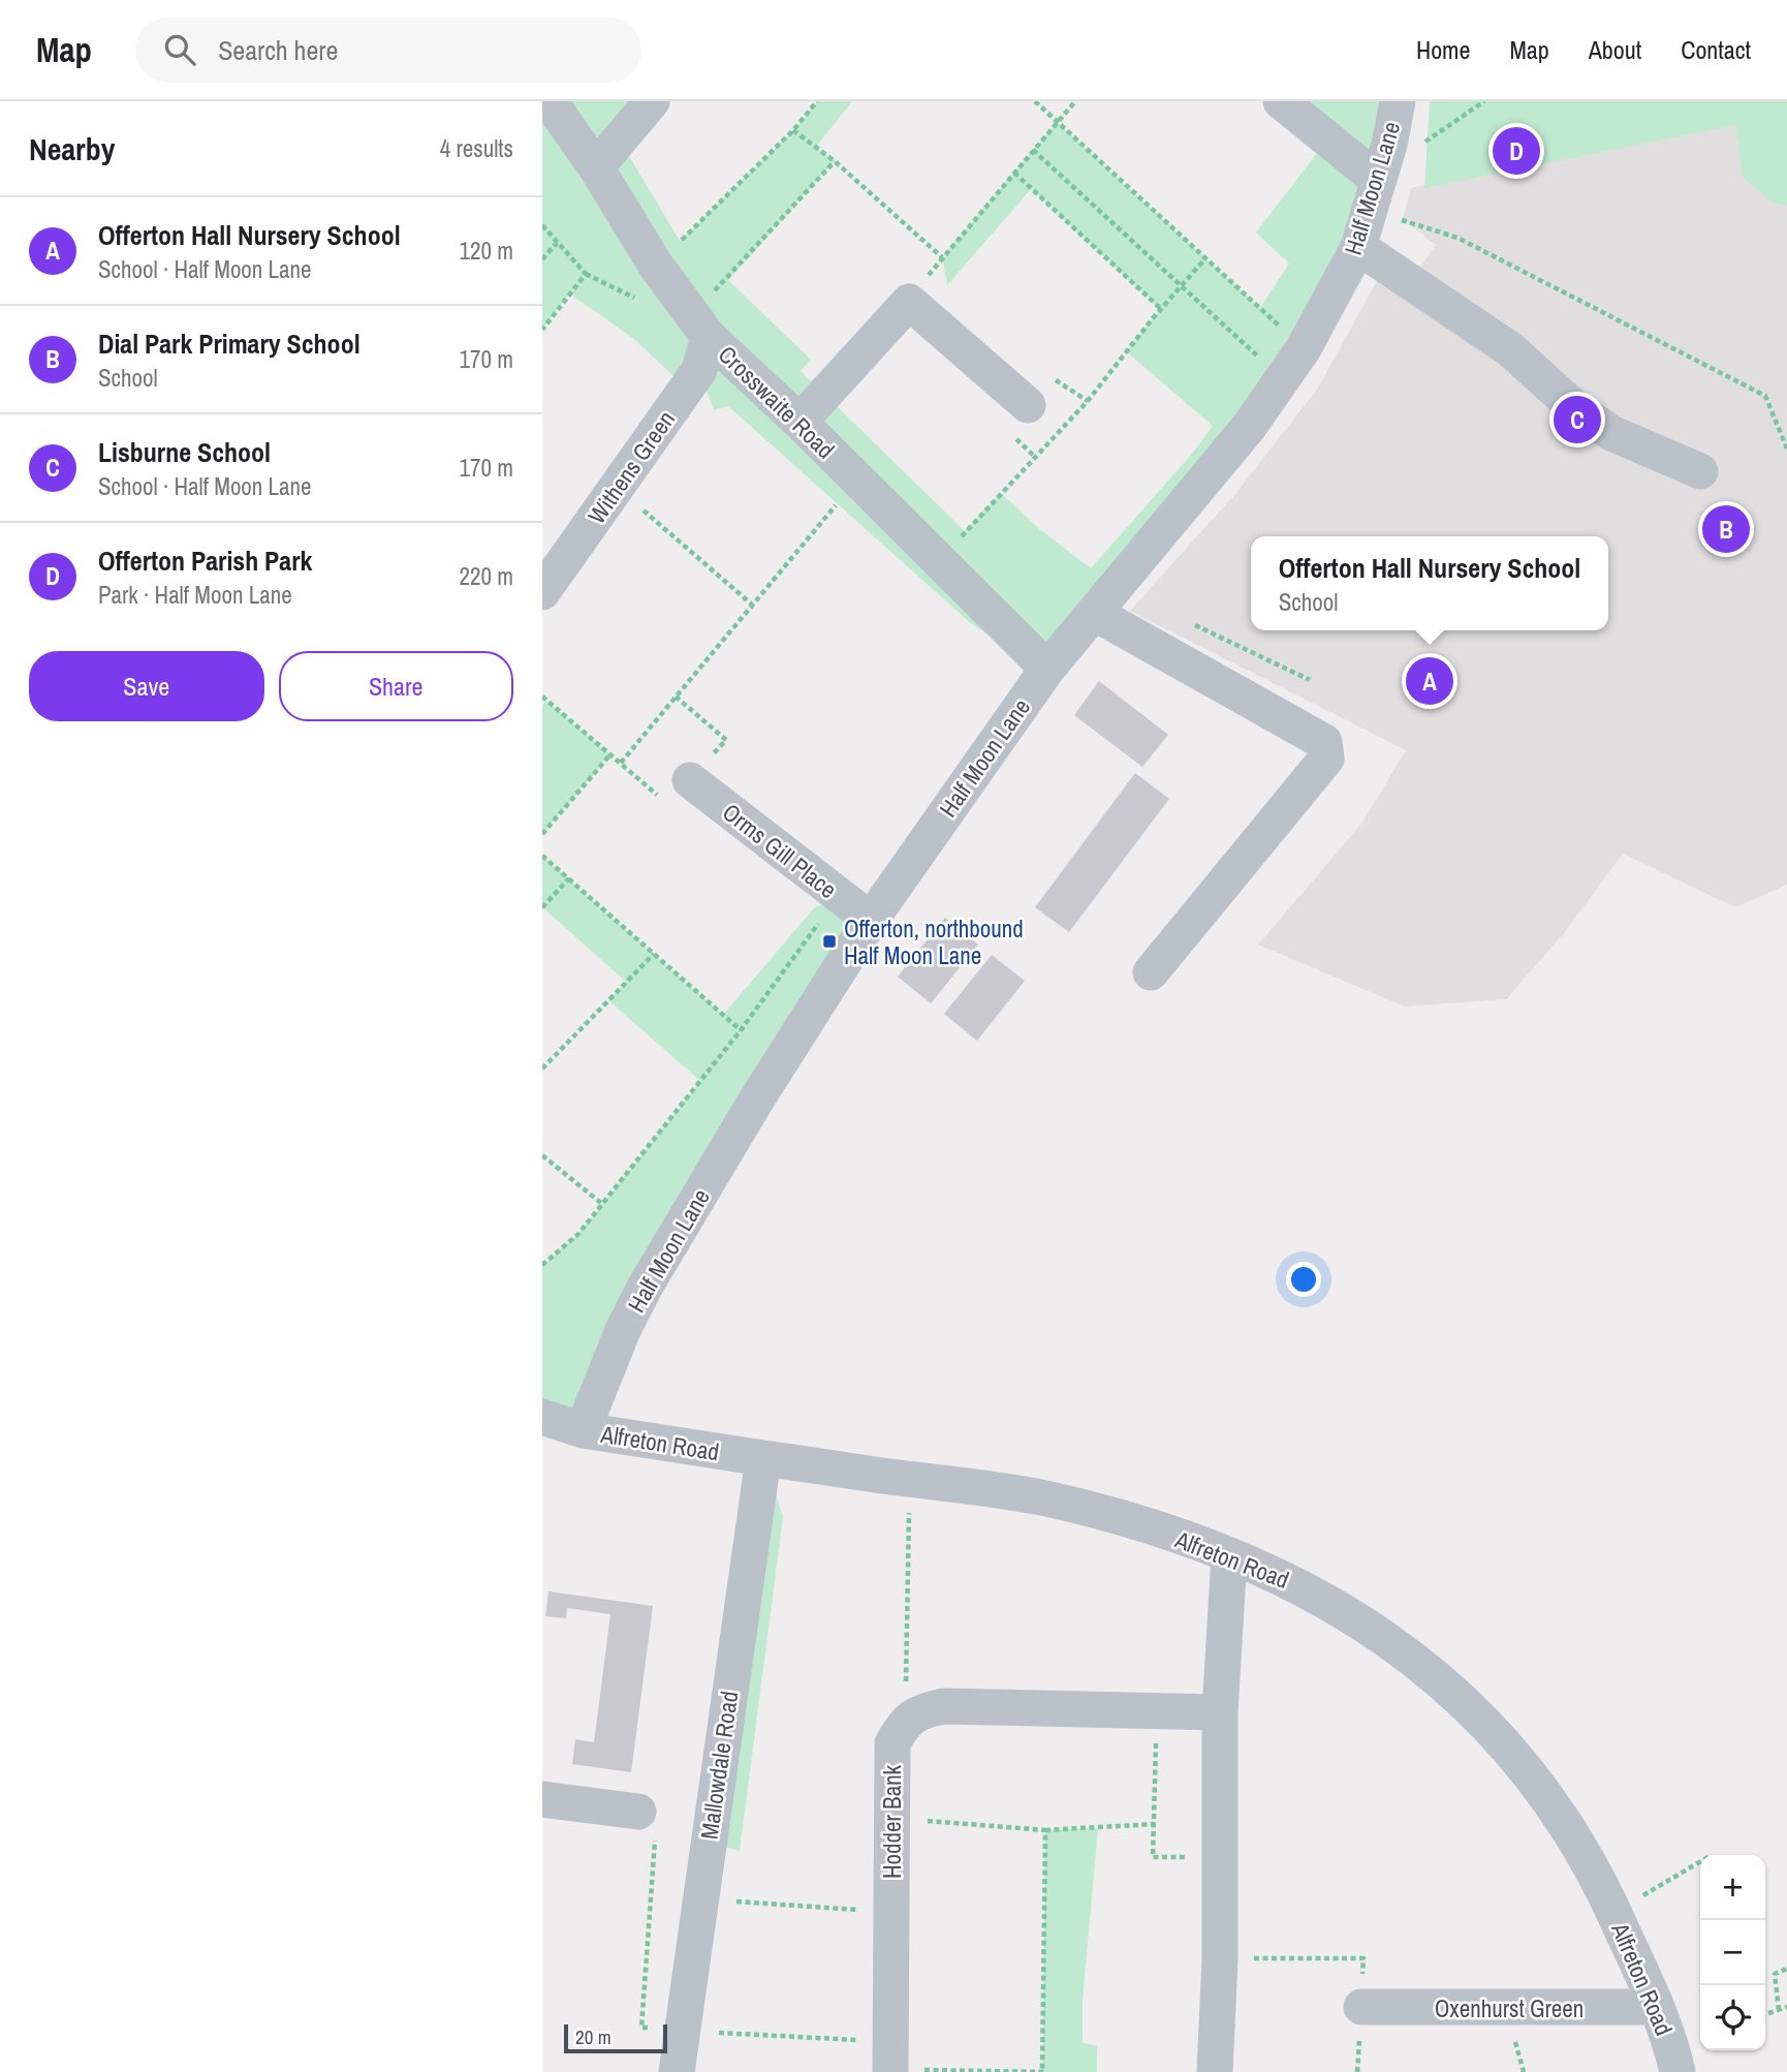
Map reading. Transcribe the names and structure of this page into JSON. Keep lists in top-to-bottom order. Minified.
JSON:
{"streets":{"street":["Half Moon Lane","Crosswaite Road","Withens Green","Orms Gill Place","Alfreton Road","Mallowdale Road","Hodder Bank","Oxenhurst Green"]},"crossings":[["Half Moon Lane","Crosswaite Road"],["Half Moon Lane","Orms Gill Place"],["Half Moon Lane","Alfreton Road"],["Crosswaite Road","Withens Green"],["Alfreton Road","Mallowdale Road"],["Alfreton Road","Oxenhurst Green"]],"places":{"transit":["Offerton, northbound Half Moon Lane"]},"scale_bar":"20 m","page":{"header":"Map","search":"Search here","nav":["Home","Map","About","Contact"],"heading":["Nearby","4 results"],"pins":["D","C","B","A"],"list":[{"mark":"A","name":"Offerton Hall Nursery School","note":"School · Half Moon Lane","value":"120 m"},{"mark":"B","name":"Dial Park Primary School","note":"School","value":"170 m"},{"mark":"C","name":"Lisburne School","note":"School · Half Moon Lane","value":"170 m"},{"mark":"D","name":"Offerton Parish Park","note":"Park · Half Moon Lane","value":"220 m"}],"popup":["Offerton Hall Nursery School","School"],"buttons":["Save","Share"],"map_buttons":["+","−"],"scale":"20 m"}}
